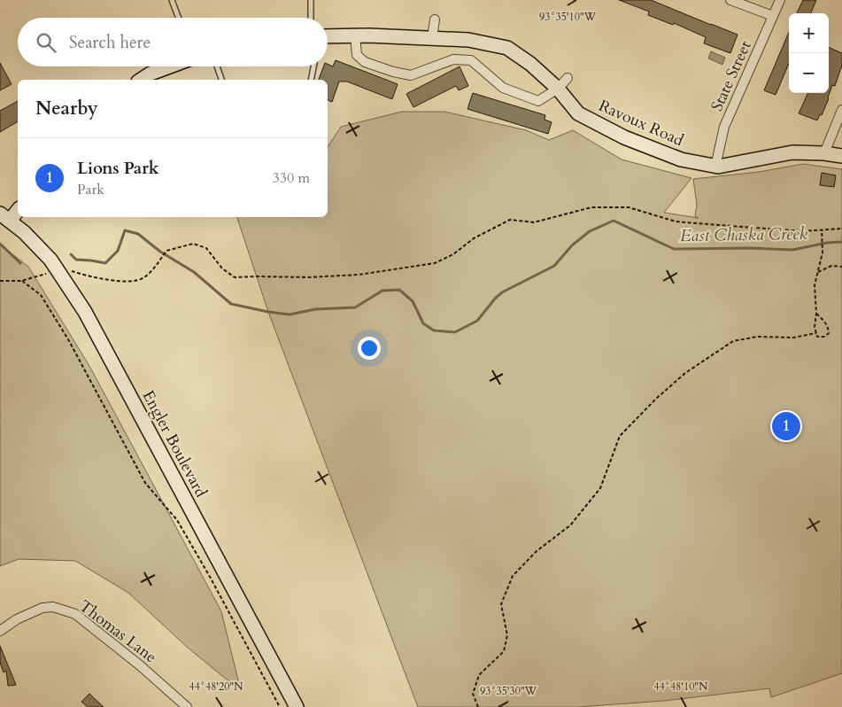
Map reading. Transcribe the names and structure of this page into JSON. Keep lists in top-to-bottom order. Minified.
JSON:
{"streets":{"street":["State Street","Ravoux Road","Engler Boulevard","Thomas Lane"]},"crossings":[["State Street","Ravoux Road"]],"water":["East Chaska Creek"],"page":{"map_buttons":["+","−"],"search":"Search here","heading":"Nearby","list":[{"mark":"1","name":"Lions Park","note":"Park","value":"330 m"}],"pins":"1"},"coordinates":["93°35'10\"W","44°48'20\"N","44°48'10\"N","93°35'30\"W"]}
